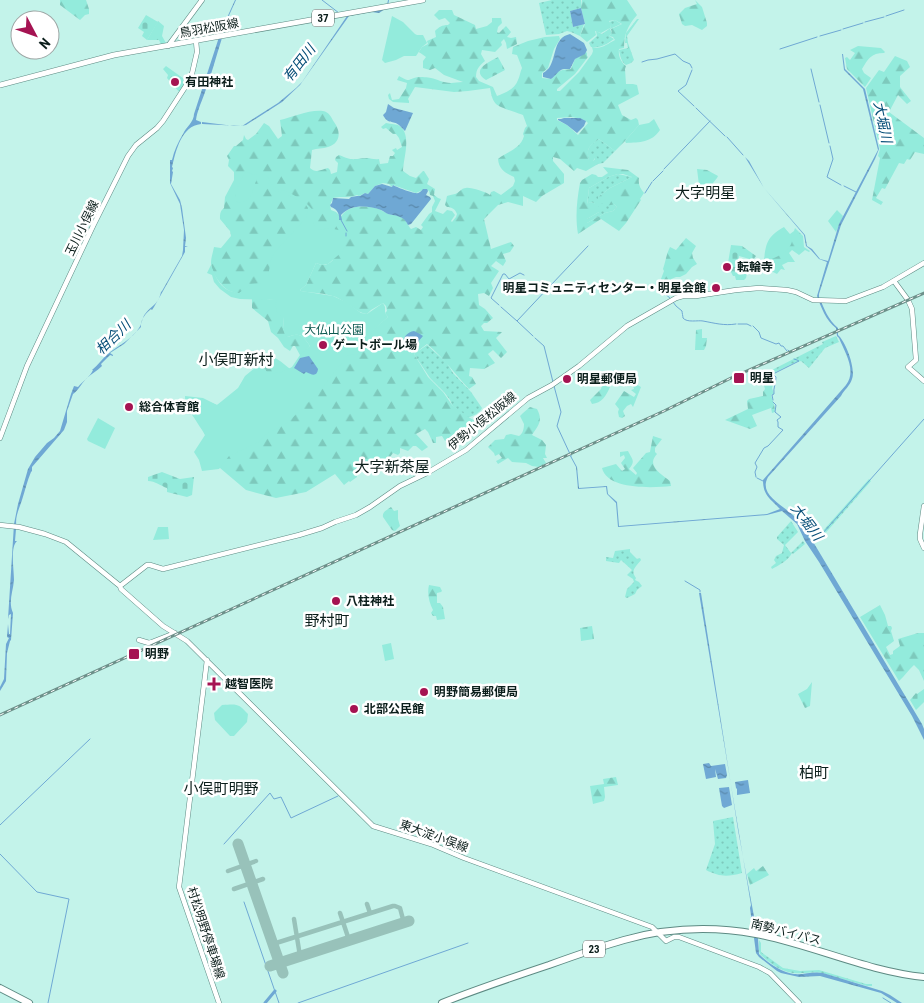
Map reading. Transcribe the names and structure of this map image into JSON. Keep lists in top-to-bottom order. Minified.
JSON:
{"streets":{"highway":["南勢バイパス","23"],"main road":["37","鳥羽松阪線","玉川小俣線","伊勢小俣松阪線","東大淀小俣線","村松明野停車場線"]},"crossings":[["鳥羽松阪線","玉川小俣線"],["伊勢小俣松阪線","東大淀小俣線"],["東大淀小俣線","南勢バイパス"],["東大淀小俣線","村松明野停車場線"]],"districts":["大字明星","小俣町新村","大字新茶屋","野村町","柏町","小俣町明野"],"water":["有田川","大堀川","相合川"],"parks":["大仏山公園"],"places":{"other":["有田神社","転輪寺","明星コミュニティセンター・明星会館","ゲートボール場","明星郵便局","総合体育館","八柱神社","明野簡易郵便局","北部公民館"],"transit":["明星","明野"],"health":["越智医院"]},"north":"bottom right"}
